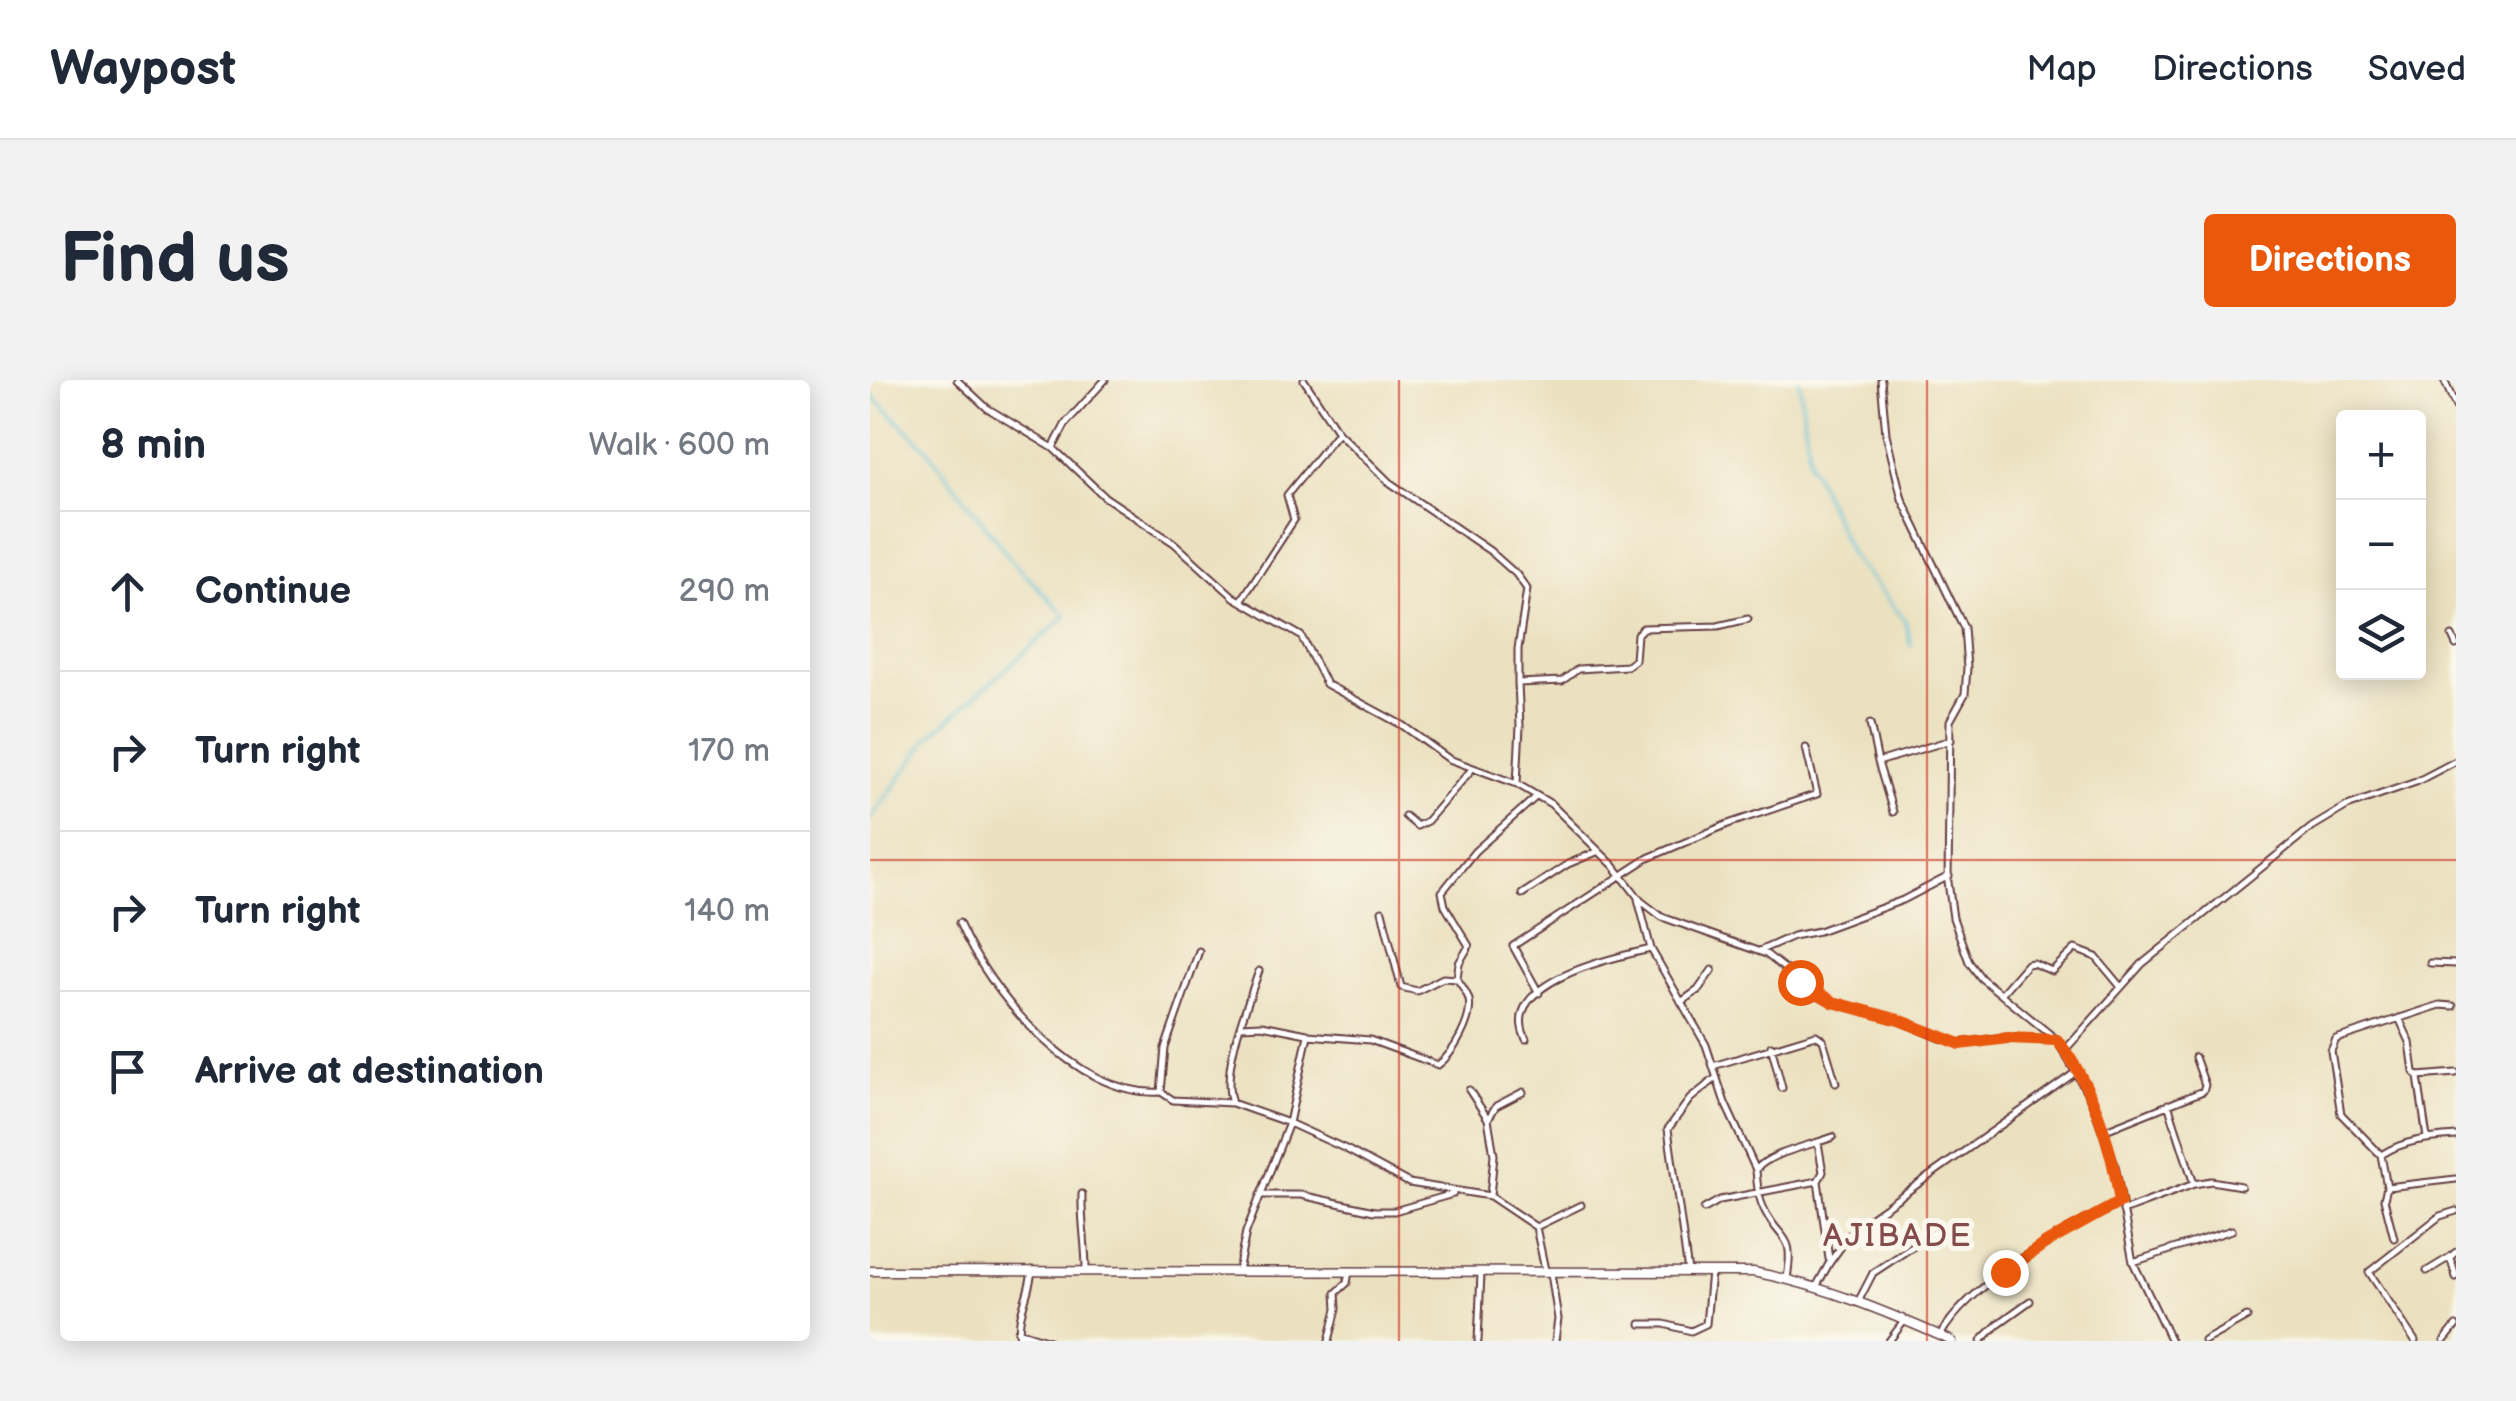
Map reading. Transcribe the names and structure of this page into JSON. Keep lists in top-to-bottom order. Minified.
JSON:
{"districts":["AJIBADE"],"page":{"header":"Waypost","nav":["Map","Directions","Saved"],"buttons":"Directions","title":"Find us","heading":["8 min","Walk · 600 m"],"map_buttons":["+","−"],"list":[["Continue","290 m"],["Turn right","170 m"],["Turn right","140 m"],"Arrive at destination"]}}
